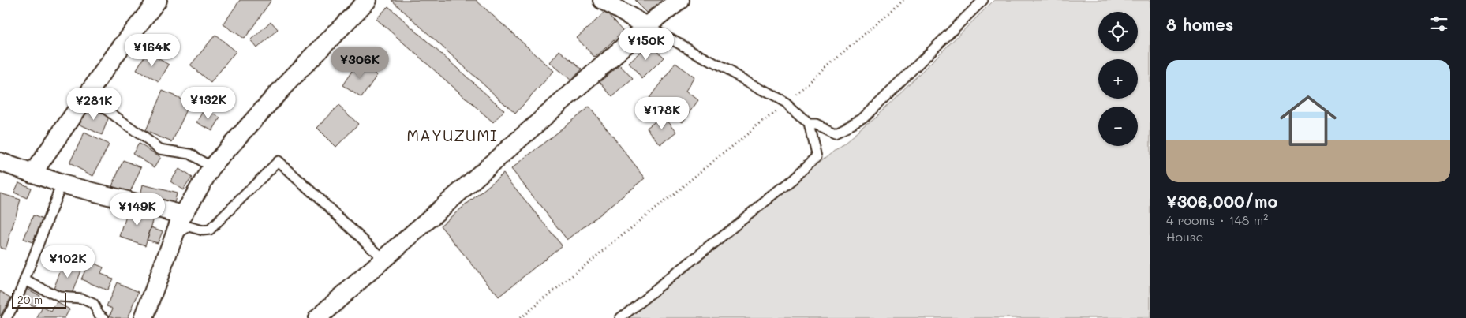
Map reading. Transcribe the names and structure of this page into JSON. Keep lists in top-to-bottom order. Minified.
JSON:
{"districts":["MAYUZUMI"],"scale_bar":"20 m","page":{"heading":"8 homes","map_buttons":["+","−"],"price":["¥150K","¥164K","¥306K","¥132K","¥281K","¥178K","¥149K","¥102K"],"list":[{"name":"¥306,000/mo","note":"4 rooms · 148 m² · House"}],"scale":"20 m"}}
